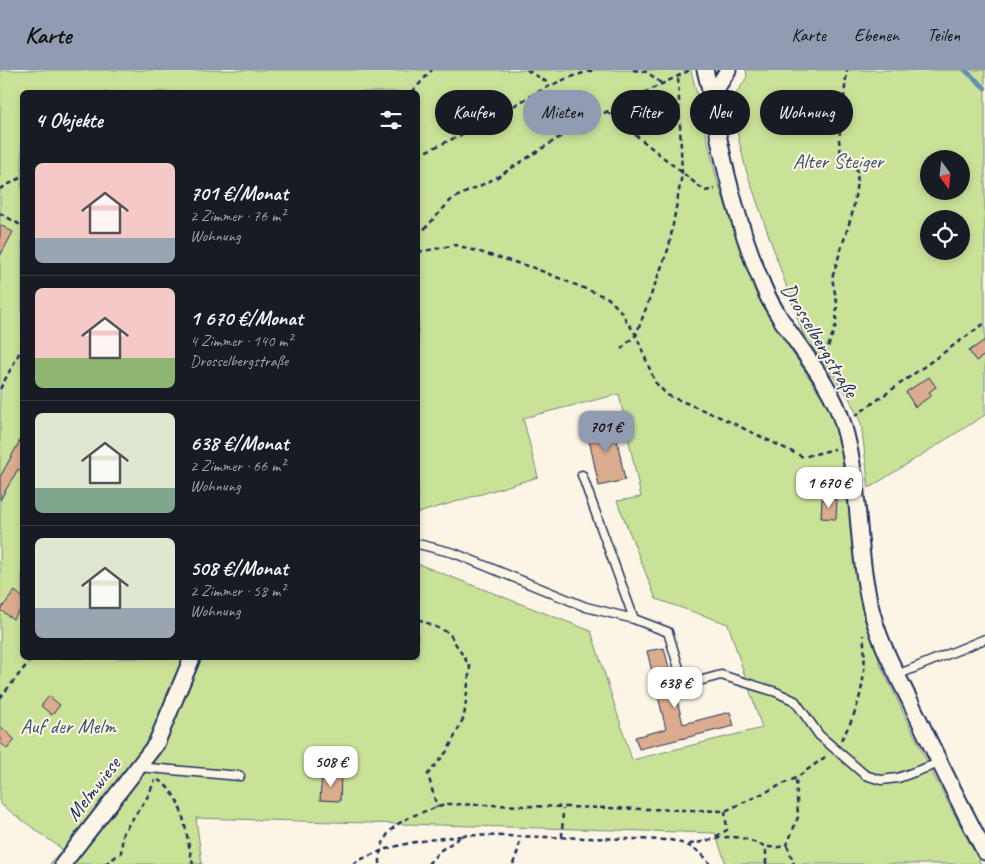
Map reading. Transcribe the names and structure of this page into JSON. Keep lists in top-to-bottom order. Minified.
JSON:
{"streets":{"street":["Drosselbergstraße","Melmwiese"]},"parks":["Alter Steiger","Auf der Melm"],"north":"bottom","page":{"header":"Karte","nav":["Karte","Ebenen","Teilen"],"chip":["Kaufen","Mieten","Filter","Neu","Wohnung"],"heading":"4 Objekte","list":[{"name":"701 €/Monat","note":"2 Zimmer · 76 m² · Wohnung"},{"name":"1 670 €/Monat","note":"4 Zimmer · 140 m² · Drosselbergstraße"},{"name":"638 €/Monat","note":"2 Zimmer · 66 m² · Wohnung"},{"name":"508 €/Monat","note":"2 Zimmer · 58 m² · Wohnung"}],"price":["701 €","1 670 €","638 €","508 €"]}}
